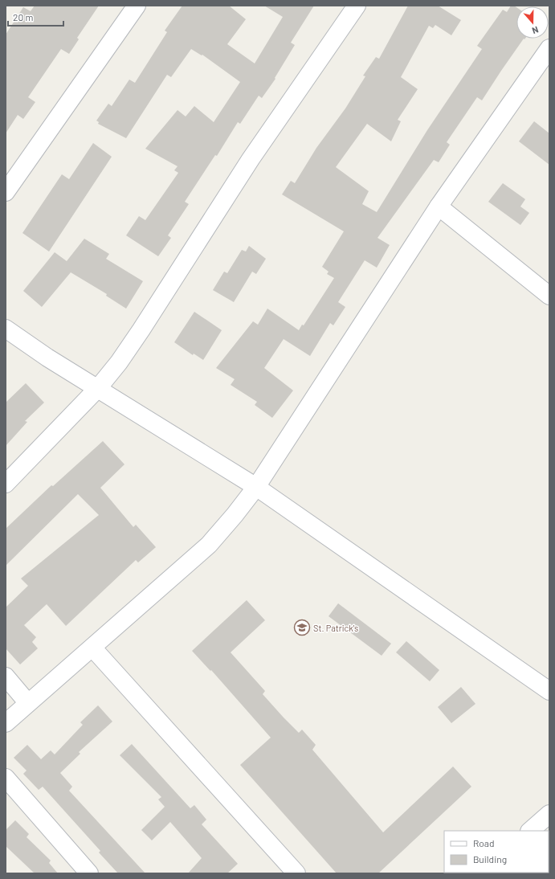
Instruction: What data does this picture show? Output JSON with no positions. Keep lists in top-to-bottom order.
{
  "places": {
    "school or university": ["St. Patrick's"]
  },
  "legend": ["Road", "Building"],
  "scale_bar": "20 m",
  "north": "bottom"
}
